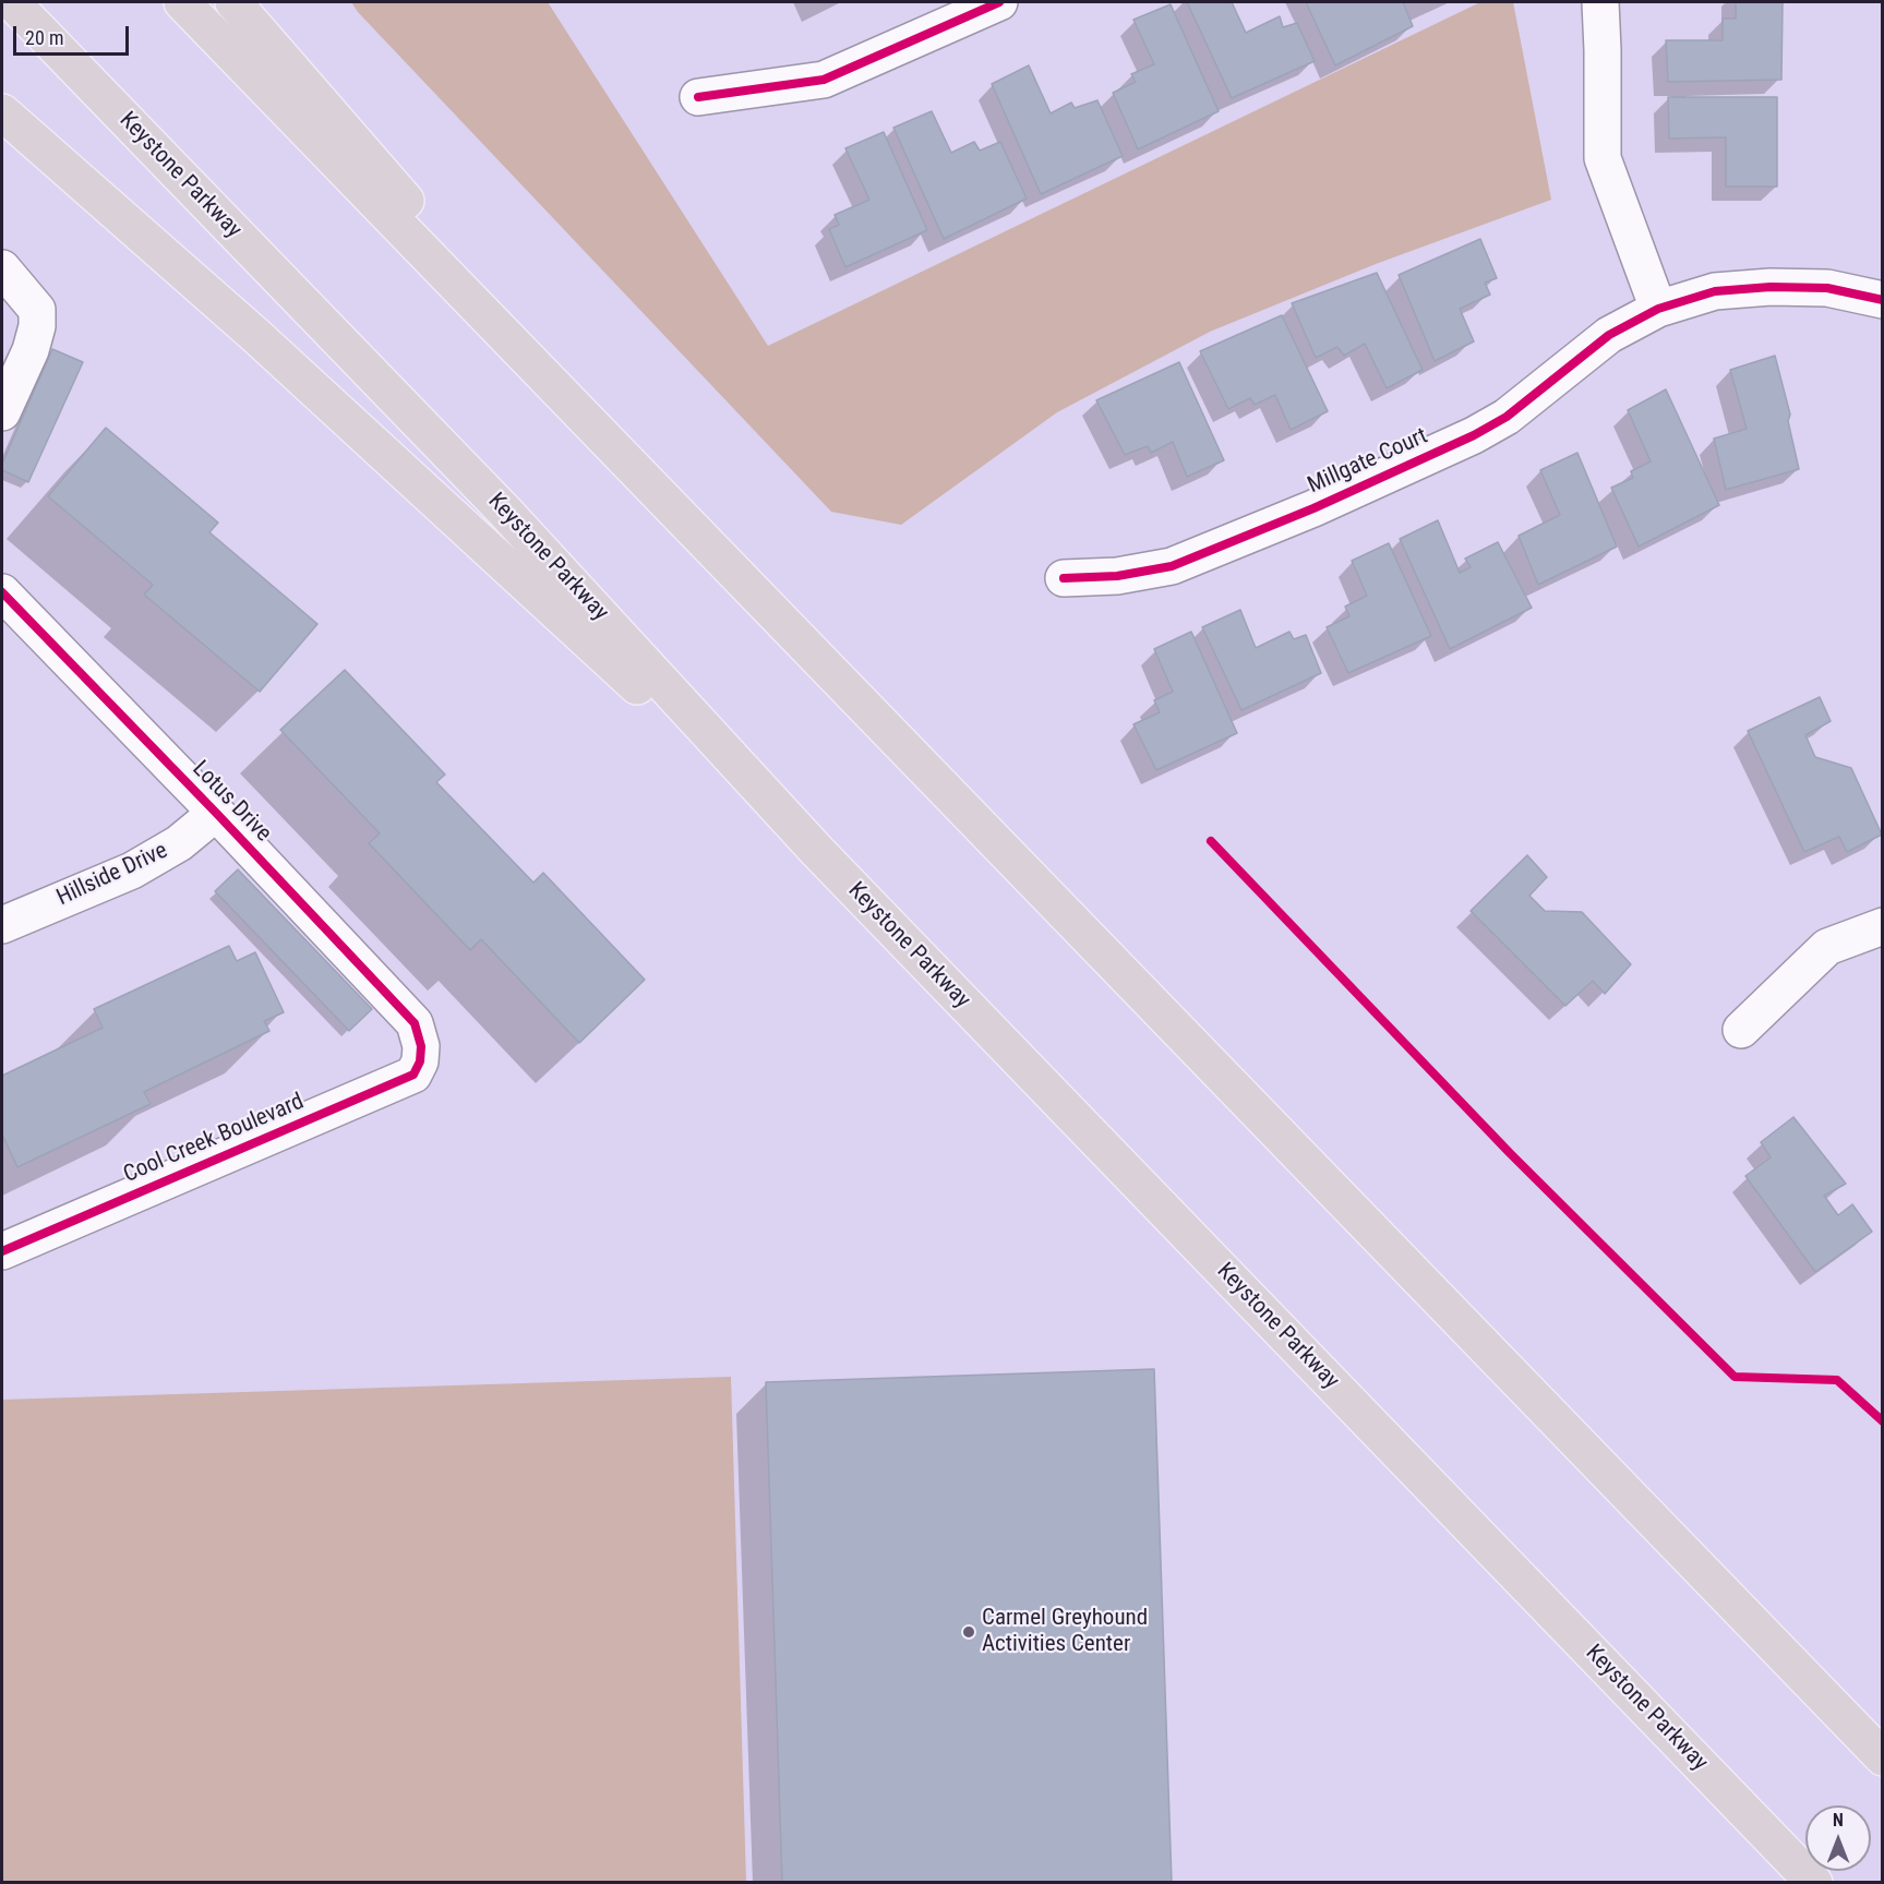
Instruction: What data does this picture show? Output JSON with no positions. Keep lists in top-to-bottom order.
{
  "streets": {
    "highway": ["Keystone Parkway"],
    "street": [
      "Millgate Court",
      "Lotus Drive",
      "Hillside Drive",
      "Cool Creek Boulevard"
    ]
  },
  "crossings": [
    ["Lotus Drive", "Hillside Drive"],
    ["Lotus Drive", "Cool Creek Boulevard"]
  ],
  "places": ["Carmel Greyhound Activities Center"],
  "scale_bar": "20 m",
  "north": "top"
}
